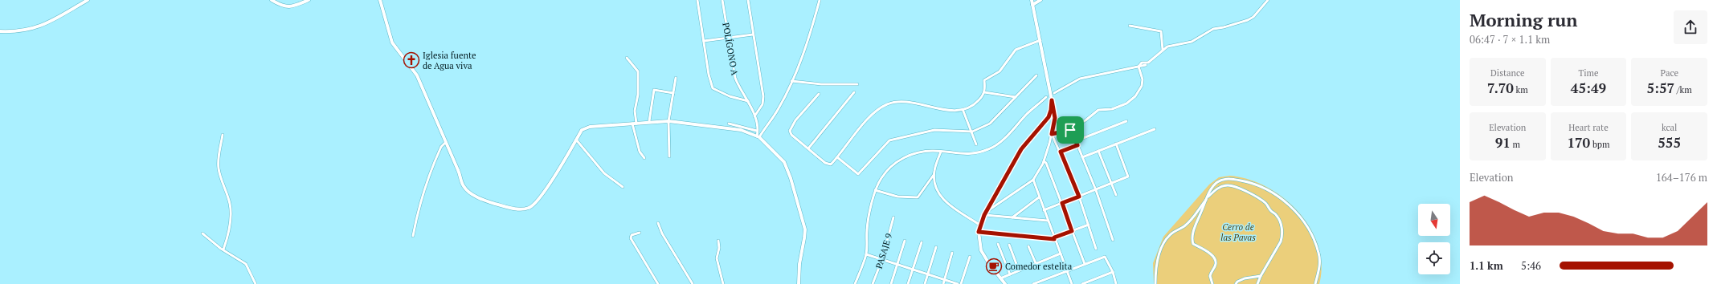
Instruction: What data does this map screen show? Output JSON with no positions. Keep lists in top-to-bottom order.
{
  "streets": {
    "street": ["POLÍGONO A", "PASAJE 9"]
  },
  "parks": ["Cerro de las Pavas"],
  "places": {
    "church": ["Iglesia fuente de Agua viva"],
    "cafe": ["Comedor estelita"]
  },
  "north": "bottom",
  "page": {
    "heading": ["Morning run", "06:47 · 7 × 1.1 km"],
    "stats": [
      ["Distance", "7.70 km"],
      ["Time", "45:49"],
      ["Pace", "5:57 /km"],
      ["Elevation", "91 m"],
      ["Heart rate", "170 bpm"],
      ["kcal", "555"]
    ],
    "chart": ["Elevation", "164–176 m"],
    "list": [
      {
        "name": "1.1 km",
        "note": "5:46"
      }
    ]
  }
}
